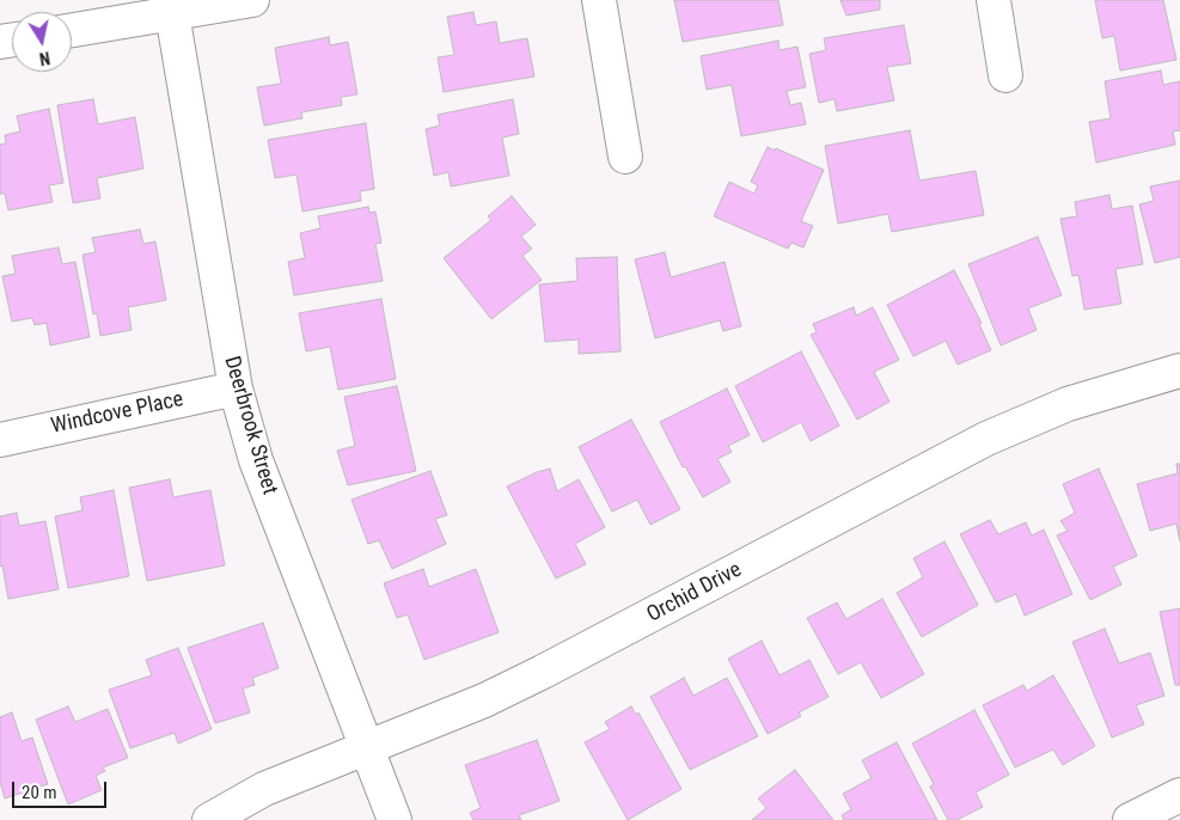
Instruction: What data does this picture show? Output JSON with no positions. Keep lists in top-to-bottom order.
{
  "streets": {
    "street": ["Windcove Place", "Deerbrook Street", "Orchid Drive"]
  },
  "crossings": [
    ["Windcove Place", "Deerbrook Street"],
    ["Deerbrook Street", "Orchid Drive"]
  ],
  "scale_bar": "20 m",
  "north": "bottom"
}
